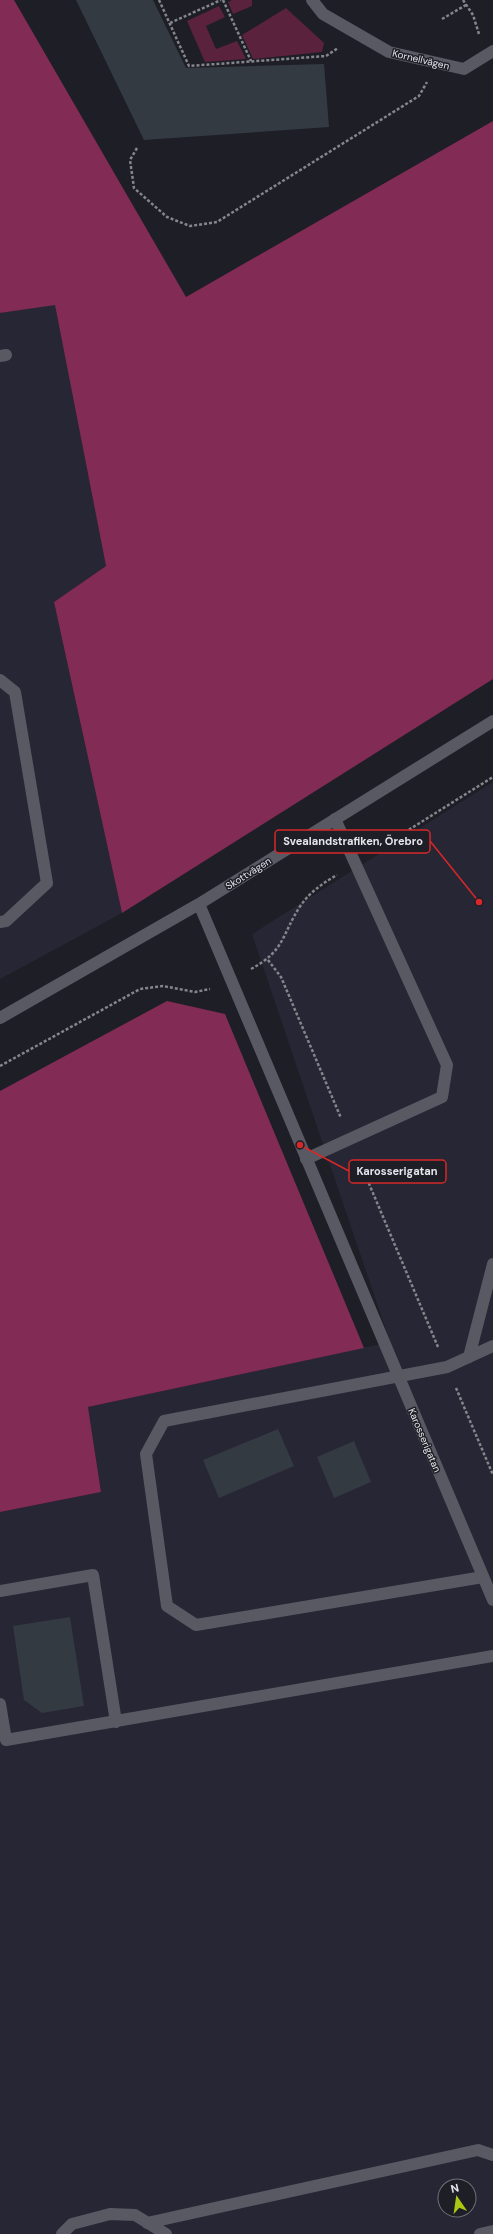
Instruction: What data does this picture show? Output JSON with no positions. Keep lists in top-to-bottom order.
{
  "streets": {
    "street": ["Kornellvägen", "Skottvägen", "Karosserigatan"]
  },
  "crossings": [
    ["Skottvägen", "Karosserigatan"]
  ],
  "places": ["Svealandstrafiken, Örebro", "Karosserigatan"],
  "north": "top"
}
